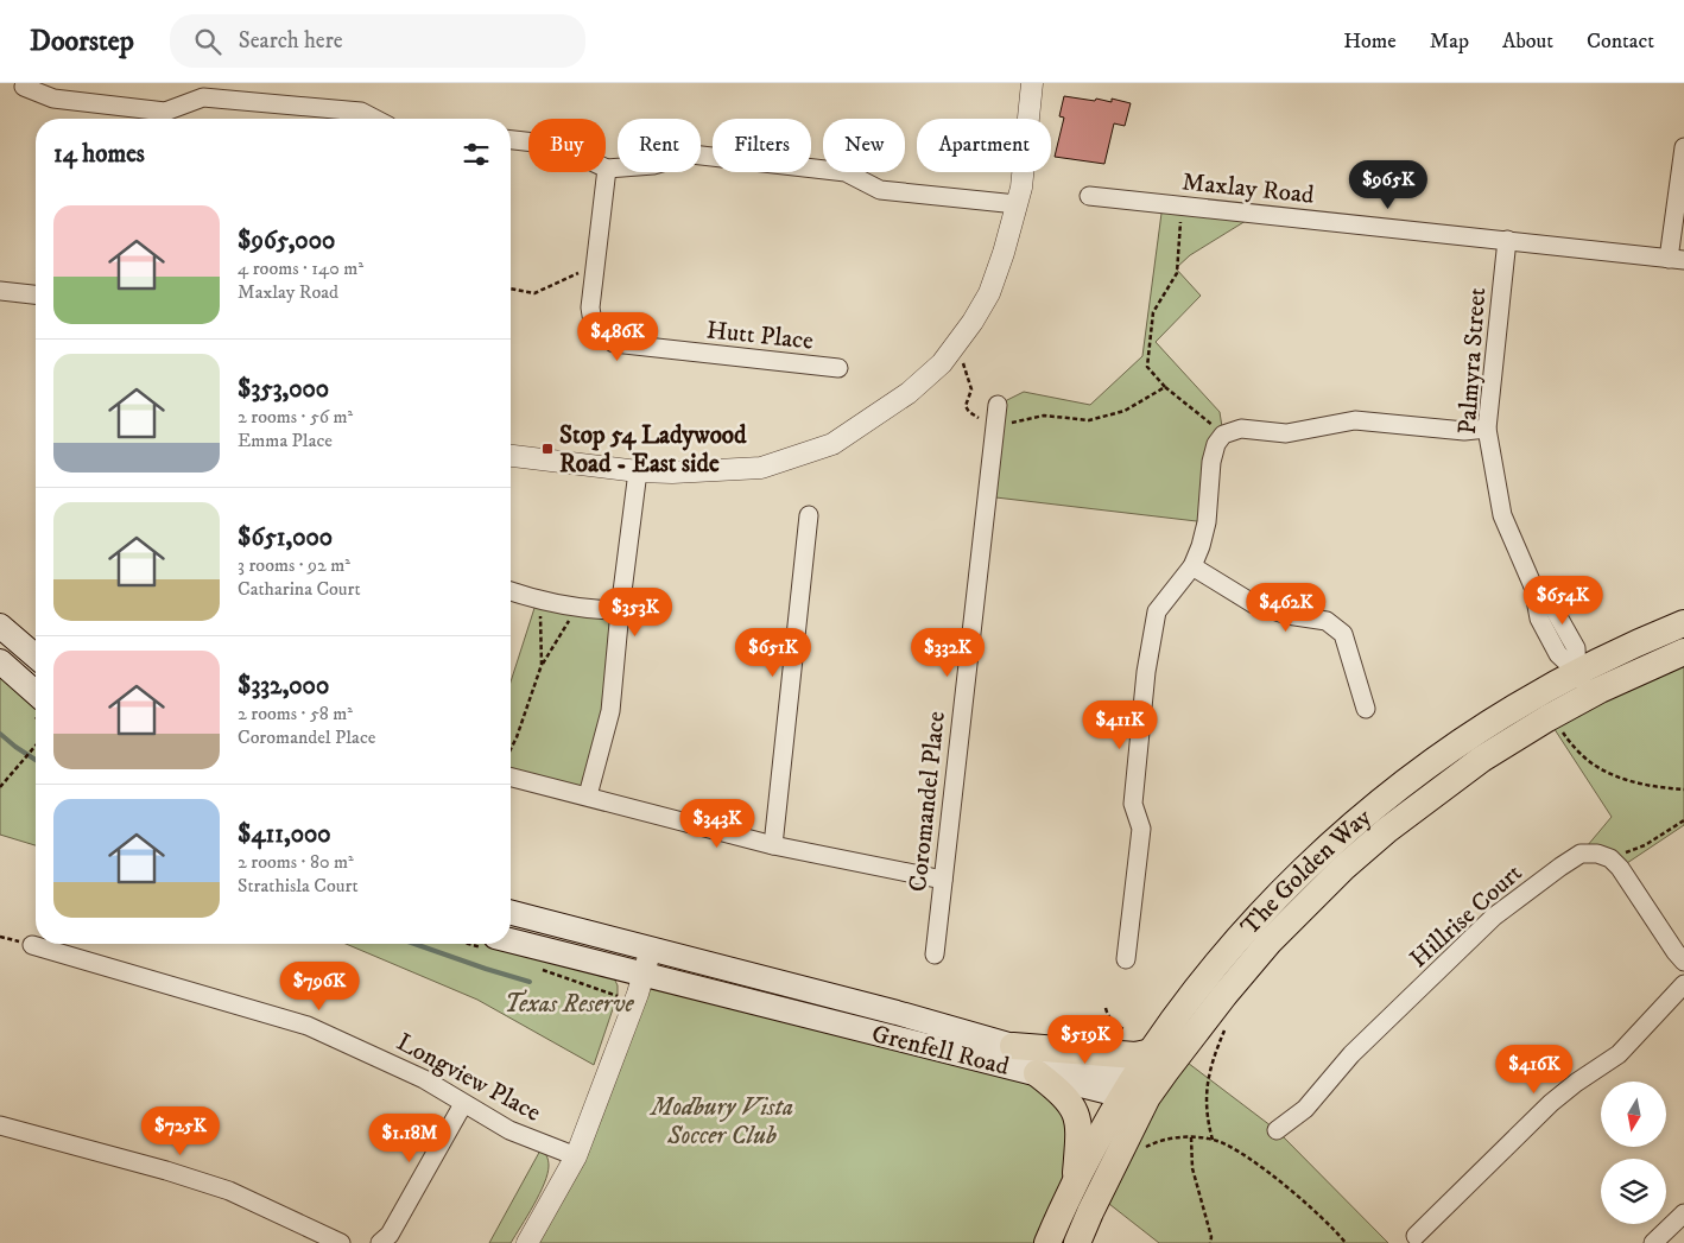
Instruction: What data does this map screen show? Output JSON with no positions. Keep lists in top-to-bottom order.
{
  "streets": {
    "main road": ["The Golden Way", "Grenfell Road"],
    "street": [
      "Maxlay Road",
      "Hutt Place",
      "Palmyra Street",
      "Coromandel Place",
      "Hillrise Court",
      "Longview Place"
    ]
  },
  "crossings": [
    ["Maxlay Road", "Palmyra Street"],
    ["Palmyra Street", "The Golden Way"],
    ["The Golden Way", "Grenfell Road"]
  ],
  "parks": ["Texas Reserve", "Modbury Vista Soccer Club"],
  "places": {
    "transit": ["Stop 54 Ladywood Road - East side"]
  },
  "north": "bottom",
  "page": {
    "header": "Doorstep",
    "search": "Search here",
    "nav": [
      "Home",
      "Map",
      "About",
      "Contact"
    ],
    "chip": [
      "Buy",
      "Rent",
      "Filters",
      "New",
      "Apartment"
    ],
    "heading": "14 homes",
    "price": [
      "$965K",
      "$486K",
      "$654K",
      "$462K",
      "$353K",
      "$651K",
      "$332K",
      "$411K",
      "$343K",
      "$796K",
      "$519K",
      "$416K",
      "$725K",
      "$1.18M"
    ],
    "list": [
      {
        "name": "$965,000",
        "note": "4 rooms · 140 m² · Maxlay Road"
      },
      {
        "name": "$353,000",
        "note": "2 rooms · 56 m² · Emma Place"
      },
      {
        "name": "$651,000",
        "note": "3 rooms · 92 m² · Catharina Court"
      },
      {
        "name": "$332,000",
        "note": "2 rooms · 58 m² · Coromandel Place"
      },
      {
        "name": "$411,000",
        "note": "2 rooms · 80 m² · Strathisla Court"
      }
    ]
  }
}
